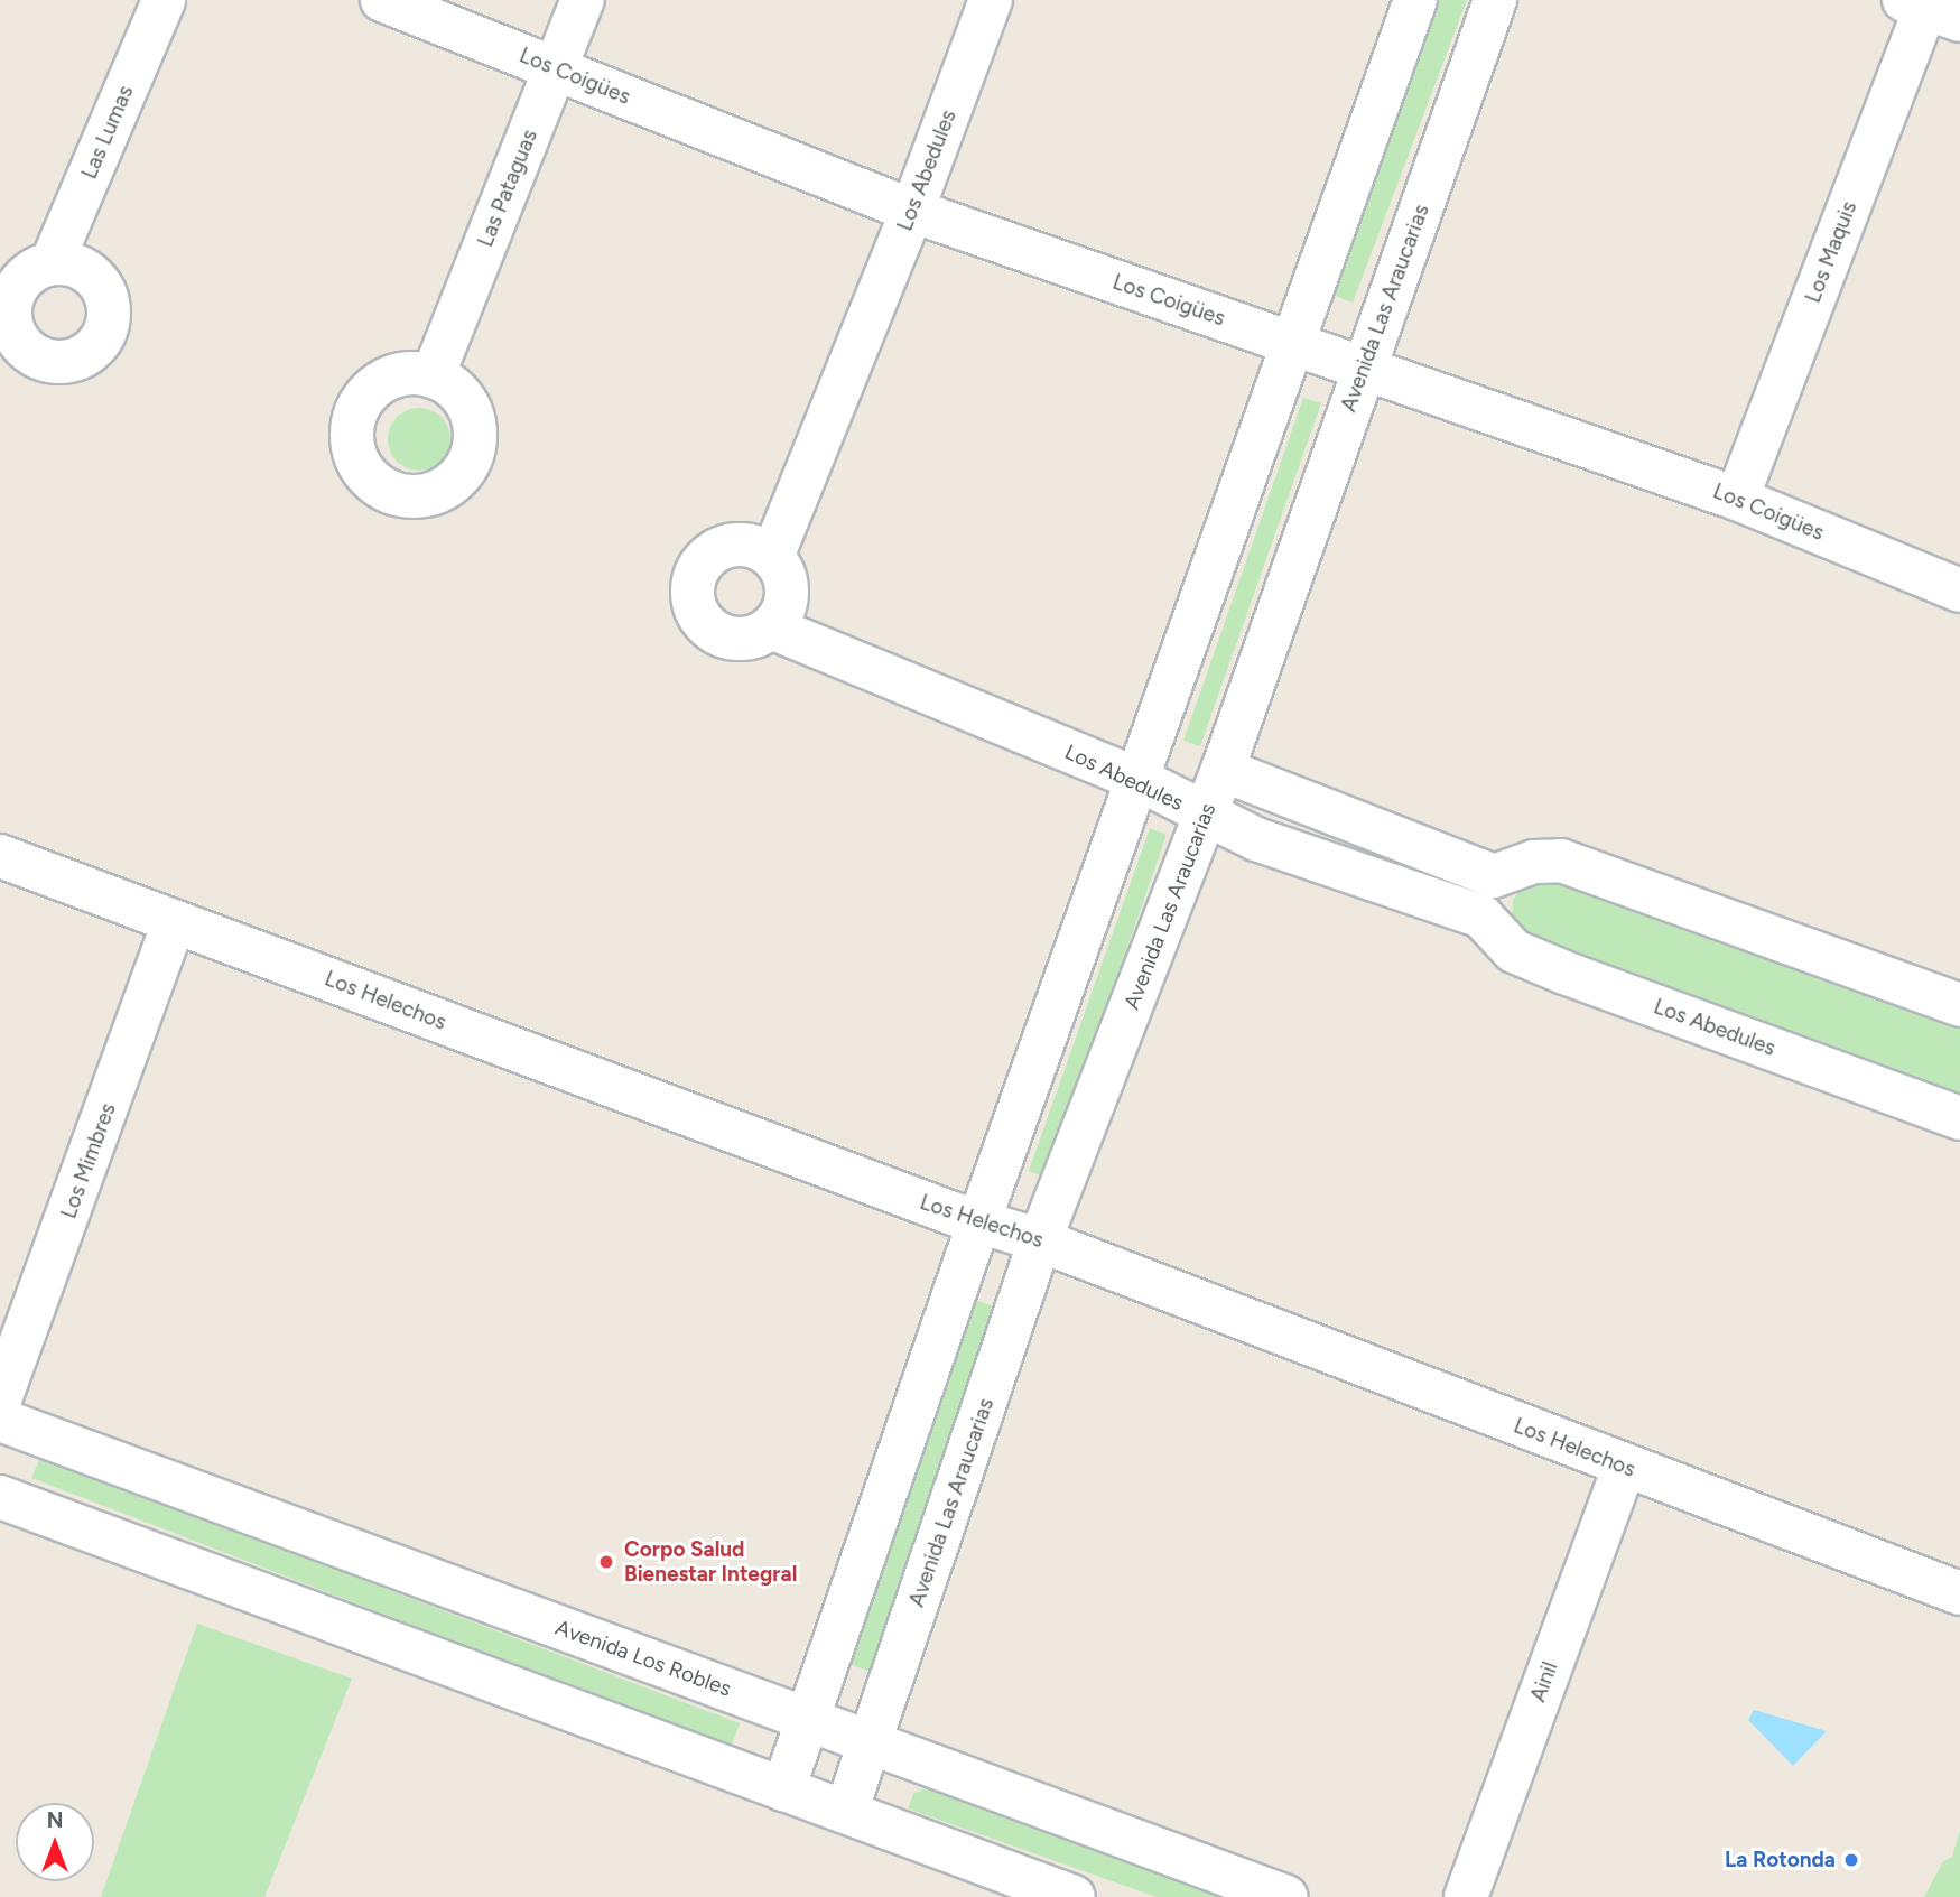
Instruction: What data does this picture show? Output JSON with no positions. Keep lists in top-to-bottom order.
{
  "streets": {
    "street": [
      "Los Coigües",
      "Las Lumas",
      "Los Abedules",
      "Las Pataguas",
      "Los Maquis",
      "Avenida Las Araucarias",
      "Los Helechos",
      "Los Mimbres",
      "Avenida Los Robles",
      "Ainil"
    ]
  },
  "crossings": [
    ["Los Coigües", "Los Abedules"],
    ["Los Coigües", "Las Pataguas"],
    ["Los Coigües", "Los Maquis"],
    ["Los Coigües", "Avenida Las Araucarias"],
    ["Los Abedules", "Avenida Las Araucarias"],
    ["Avenida Las Araucarias", "Los Helechos"],
    ["Avenida Las Araucarias", "Avenida Los Robles"],
    ["Los Helechos", "Los Mimbres"],
    ["Los Helechos", "Ainil"]
  ],
  "places": ["Corpo Salud Bienestar Integral", "La Rotonda"],
  "north": "top"
}
